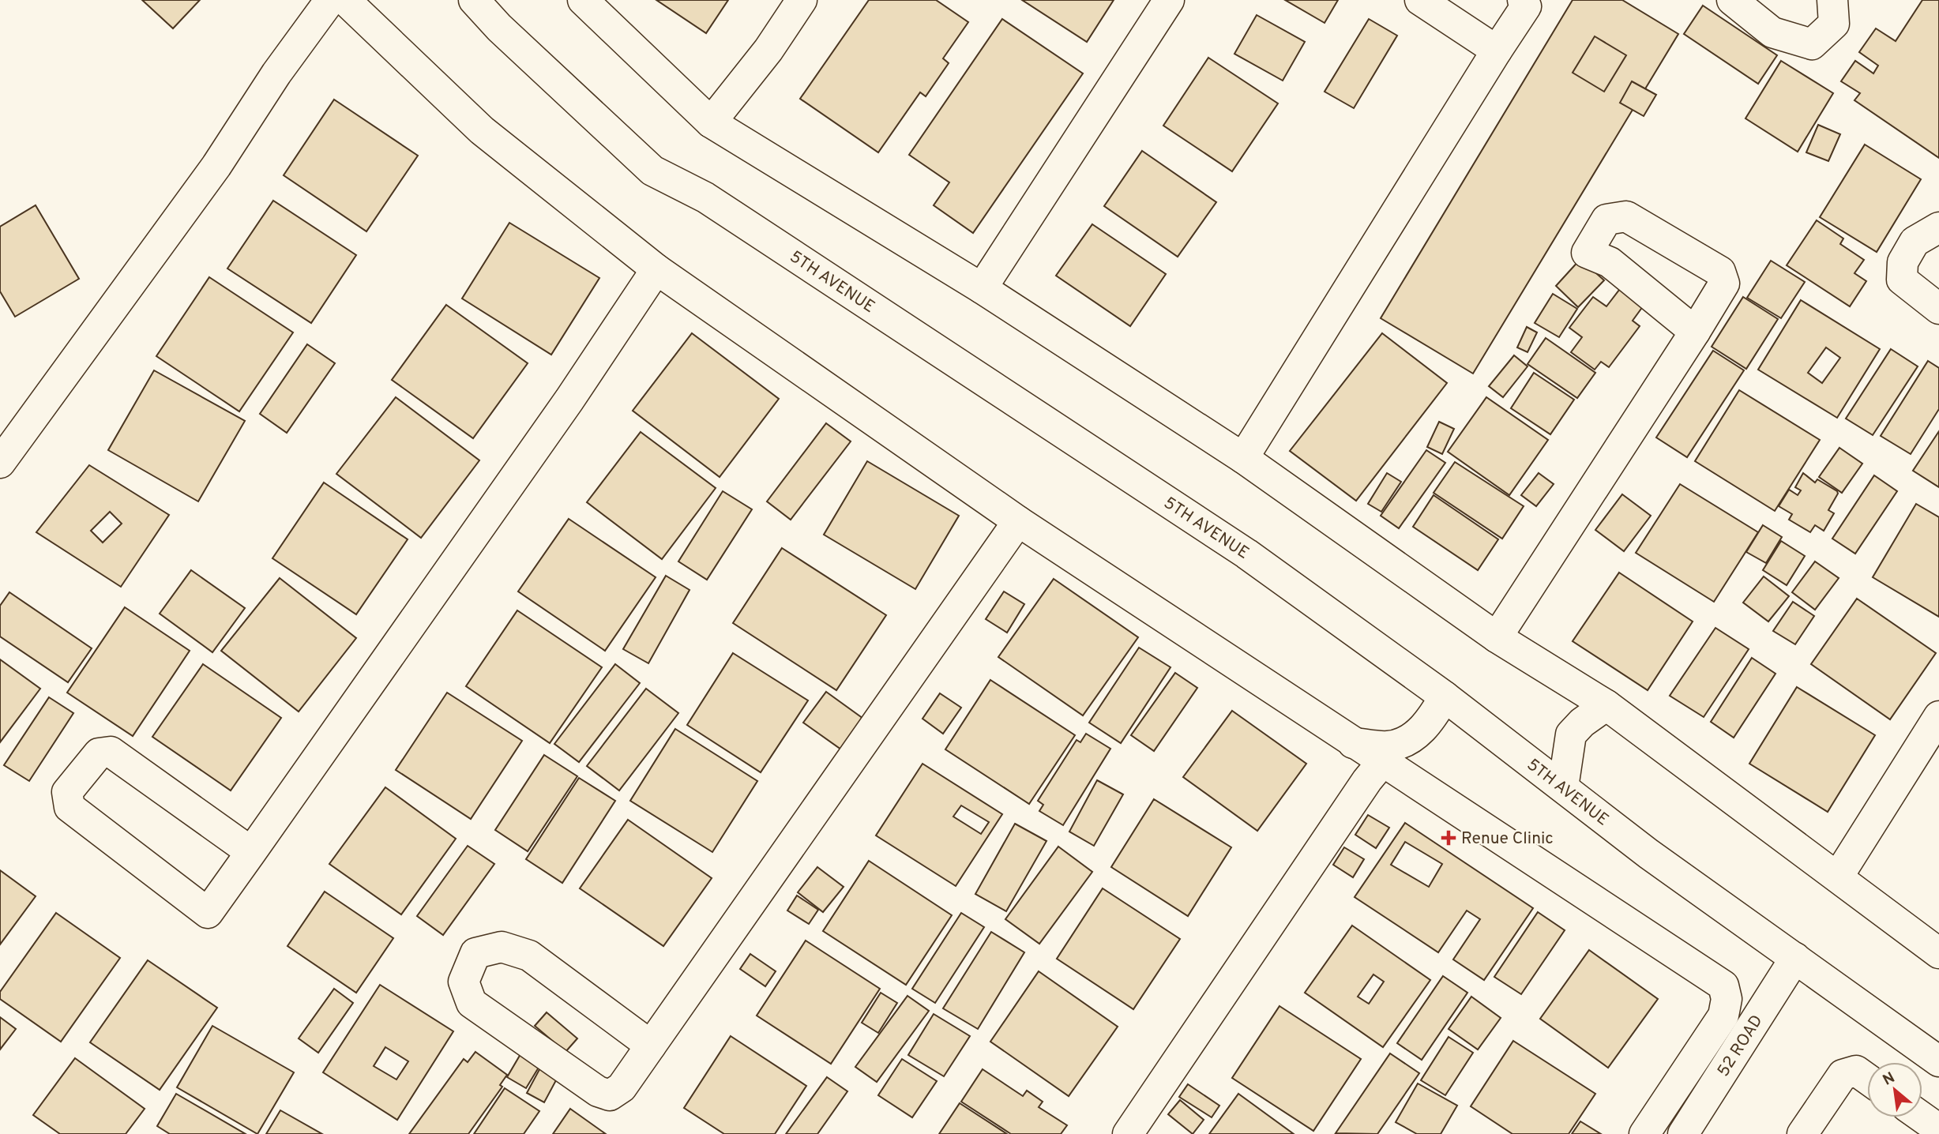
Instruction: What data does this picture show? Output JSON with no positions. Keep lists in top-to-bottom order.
{
  "streets": {
    "street": ["5TH AVENUE", "52 ROAD"]
  },
  "crossings": [
    ["5TH AVENUE", "52 ROAD"]
  ],
  "places": {
    "health": ["Renue Clinic"]
  },
  "north": "top left"
}
